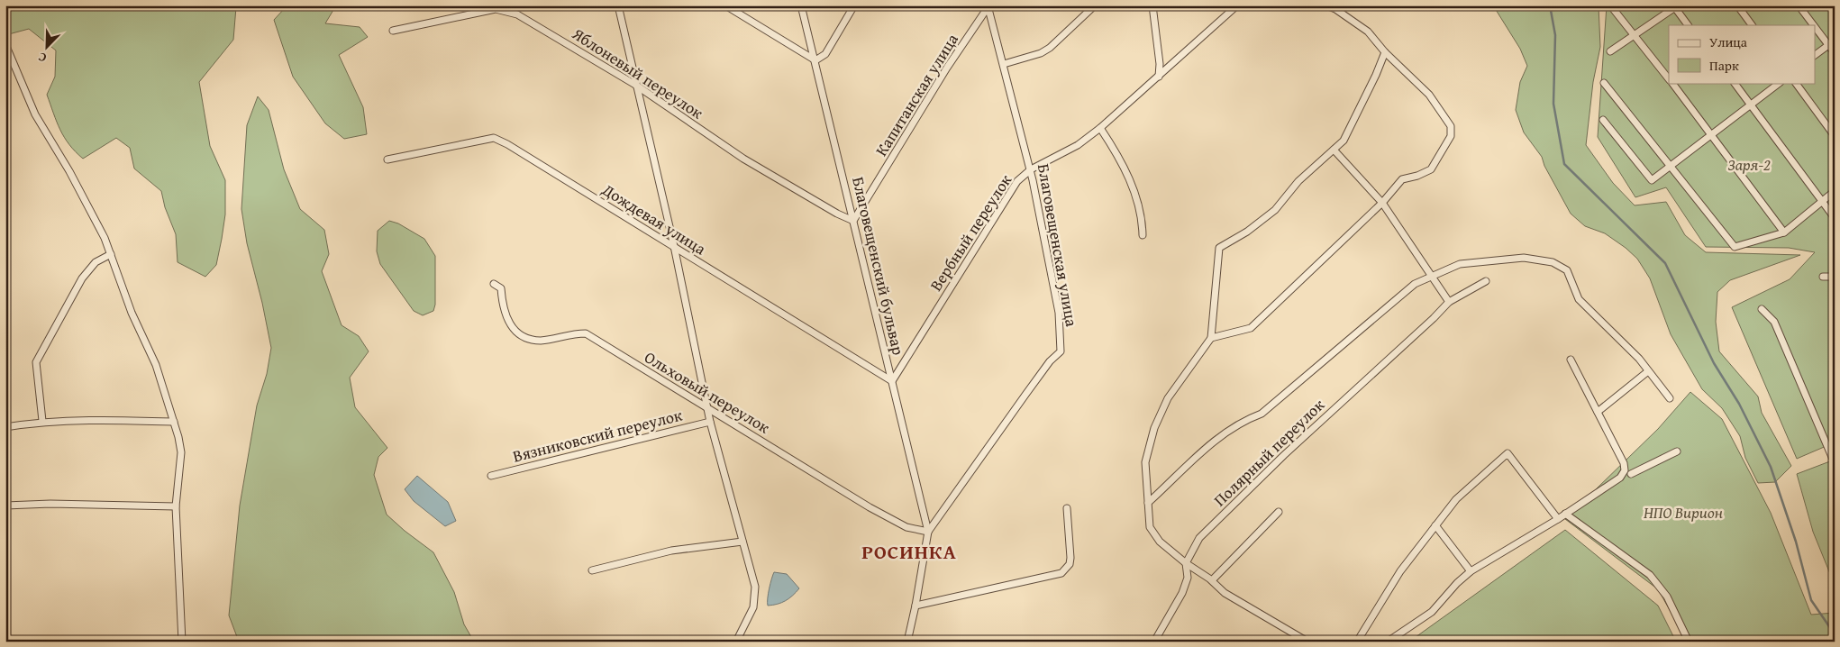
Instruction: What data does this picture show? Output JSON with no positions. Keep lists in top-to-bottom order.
{
  "streets": {
    "street": [
      "Яблоневый переулок",
      "Капитанская улица",
      "Дождевая улица",
      "Вербный переулок",
      "Благовещенская улица",
      "Благовещенский бульвар",
      "Ольховый переулок",
      "Вязниковский переулок",
      "Полярный переулок"
    ]
  },
  "crossings": [
    ["Яблоневый переулок", "Капитанская улица"],
    ["Яблоневый переулок", "Благовещенский бульвар"],
    ["Капитанская улица", "Благовещенская улица"],
    ["Капитанская улица", "Благовещенский бульвар"],
    ["Дождевая улица", "Вербный переулок"],
    ["Дождевая улица", "Благовещенский бульвар"],
    ["Вербный переулок", "Благовещенская улица"],
    ["Вербный переулок", "Благовещенский бульвар"],
    ["Благовещенская улица", "Благовещенский бульвар"],
    ["Благовещенская улица", "Ольховый переулок"],
    ["Благовещенский бульвар", "Ольховый переулок"]
  ],
  "districts": ["РОСИНКА"],
  "parks": ["Заря-2", "НПО Вирион"],
  "legend": ["Улица", "Парк"],
  "north": "bottom left"
}
